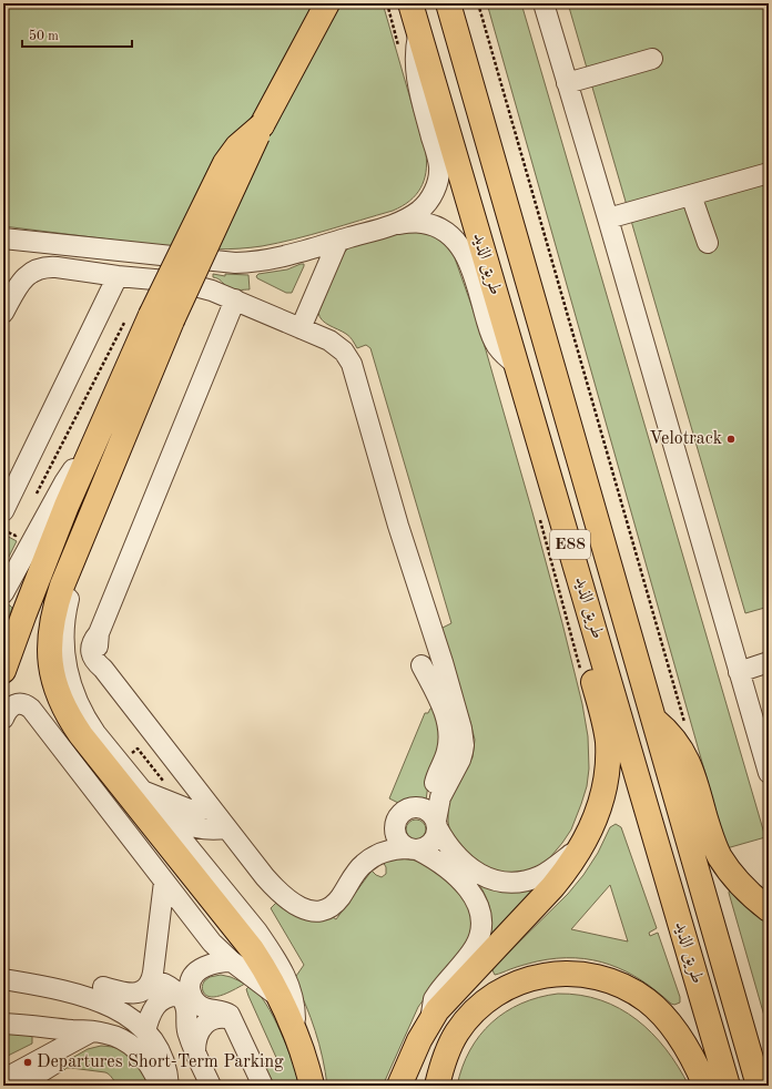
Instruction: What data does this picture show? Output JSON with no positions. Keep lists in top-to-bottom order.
{
  "streets": {
    "highway": ["طريق الذيد", "E88"]
  },
  "places": ["Velotrack", "Departures Short-Term Parking"],
  "scale_bar": "50 m"
}
